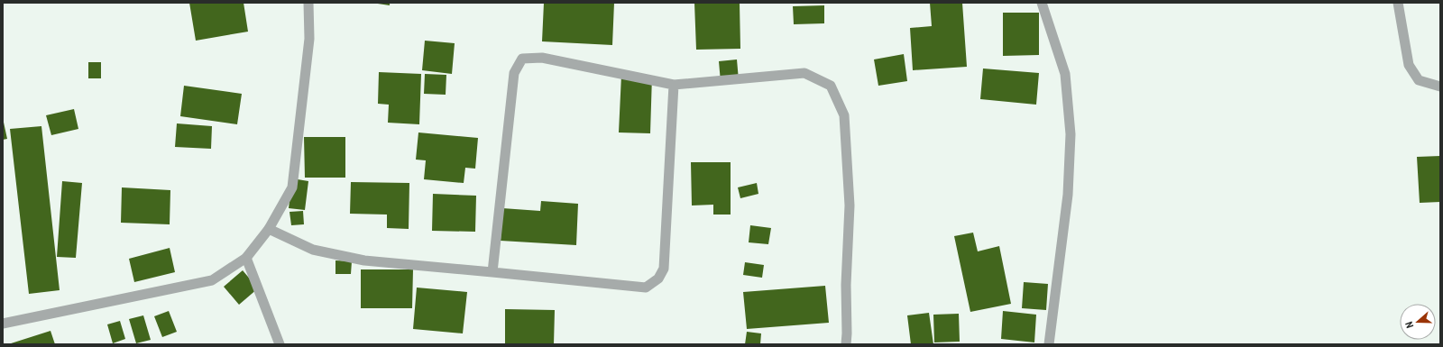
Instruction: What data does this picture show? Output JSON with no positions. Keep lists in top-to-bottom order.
{
  "north": "left"
}
